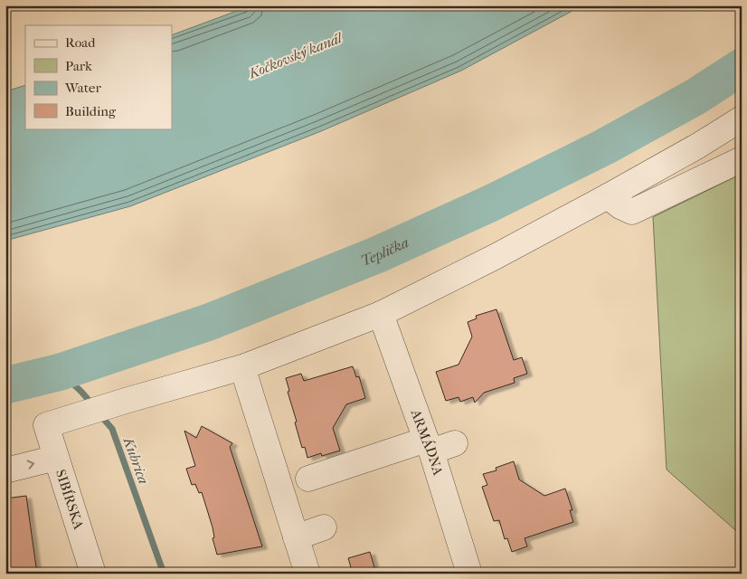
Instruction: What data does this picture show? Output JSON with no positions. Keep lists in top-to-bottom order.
{
  "streets": {
    "street": ["ARMÁDNA", "SIBÍRSKA"]
  },
  "water": ["Kočkovský kanál", "Teplička", "Kubrica"],
  "legend": [
    "Road",
    "Park",
    "Water",
    "Building"
  ]
}
